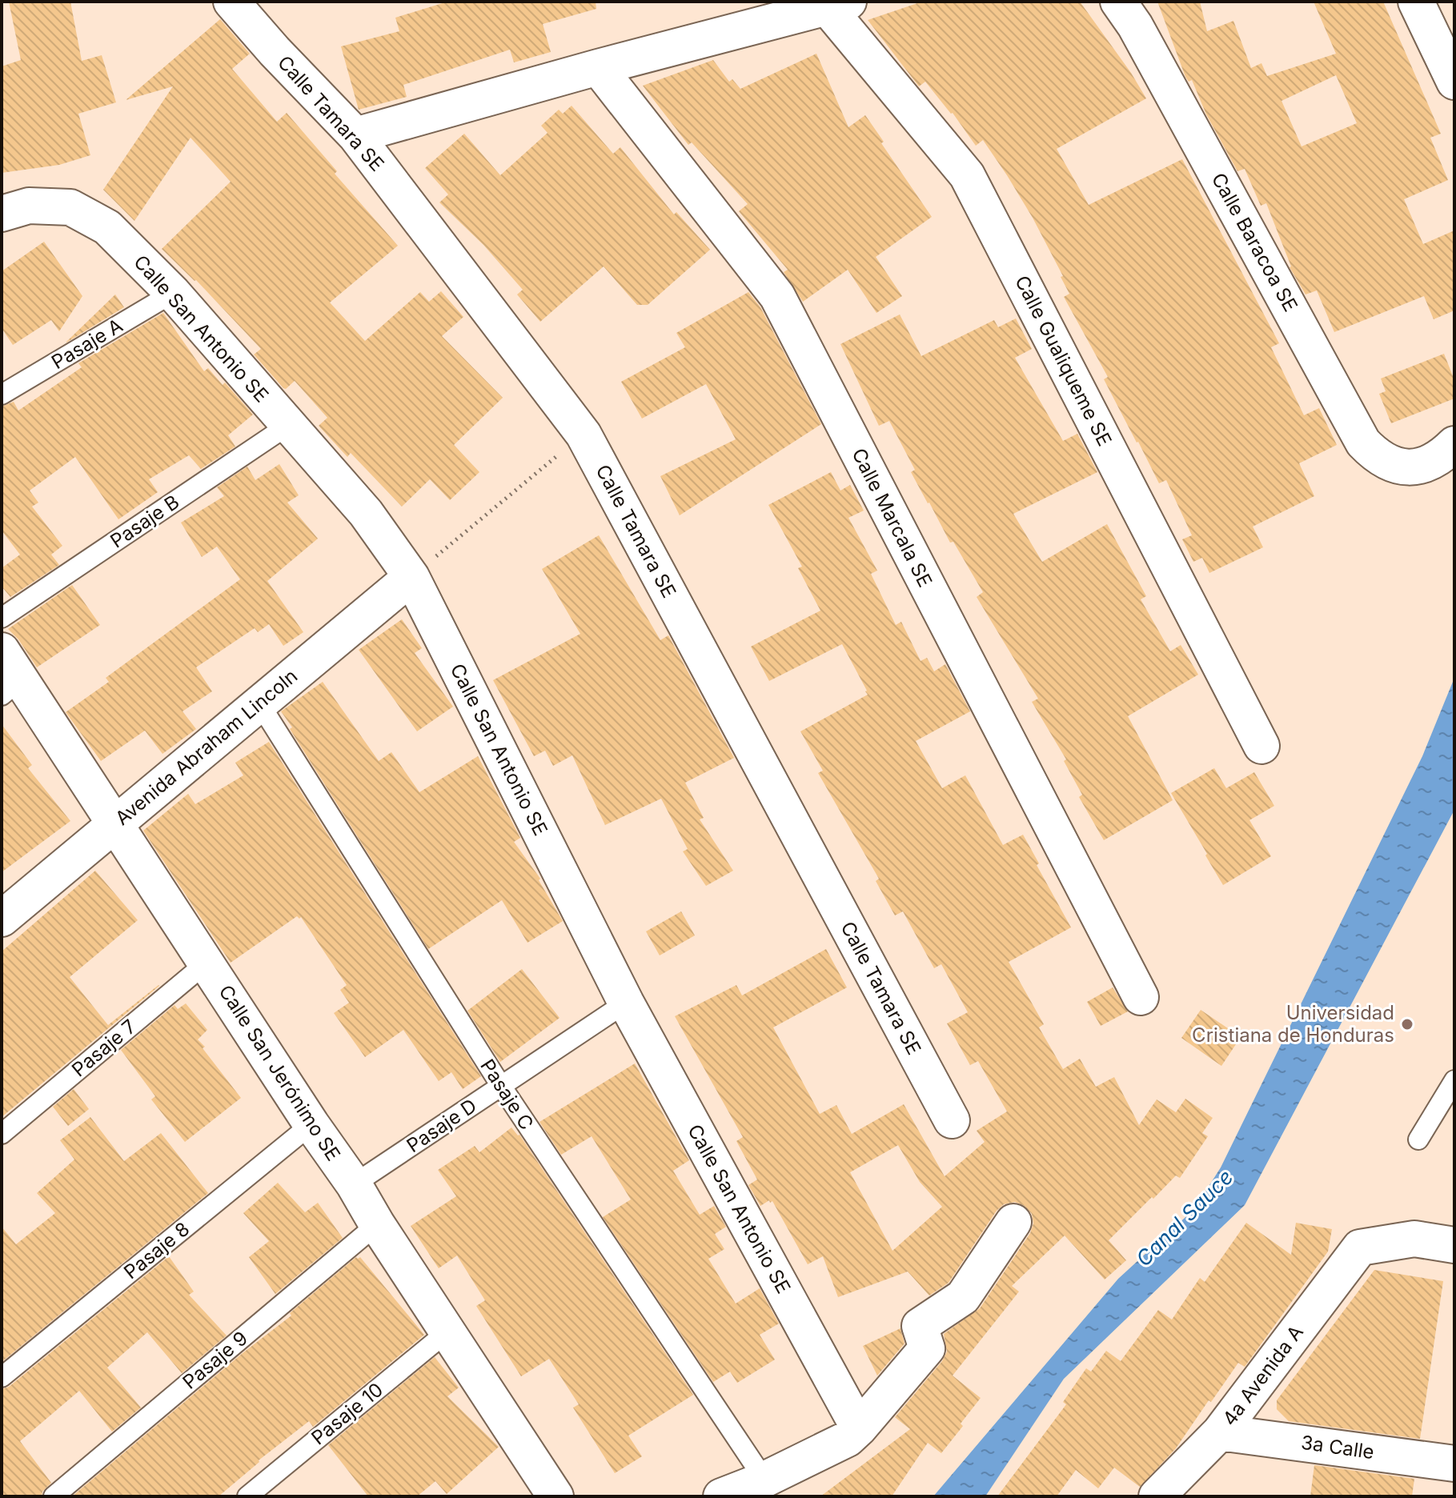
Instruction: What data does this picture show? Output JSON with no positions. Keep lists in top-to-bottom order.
{
  "streets": {
    "street": [
      "Calle Tamara SE",
      "Calle Baracoa SE",
      "Calle San Antonio SE",
      "Calle Gualiqueme SE",
      "Calle Marcala SE",
      "Avenida Abraham Lincoln",
      "Calle San Jerónimo SE",
      "4a Avenida A",
      "3a Calle"
    ],
    "lane": [
      "Pasaje A",
      "Pasaje B",
      "Pasaje 7",
      "Pasaje C",
      "Pasaje D",
      "Pasaje 8",
      "Pasaje 9",
      "Pasaje 10"
    ]
  },
  "crossings": [
    ["Calle San Antonio SE", "Pasaje A"],
    ["Calle San Antonio SE", "Pasaje B"],
    ["Calle San Antonio SE", "Avenida Abraham Lincoln"],
    ["Calle San Antonio SE", "Pasaje D"],
    ["Avenida Abraham Lincoln", "Calle San Jerónimo SE"],
    ["Avenida Abraham Lincoln", "Pasaje C"],
    ["Pasaje 7", "Calle San Jerónimo SE"],
    ["Calle San Jerónimo SE", "Pasaje D"],
    ["Calle San Jerónimo SE", "Pasaje 8"],
    ["Calle San Jerónimo SE", "Pasaje 9"],
    ["Calle San Jerónimo SE", "Pasaje 10"],
    ["Pasaje C", "Pasaje D"],
    ["4a Avenida A", "3a Calle"]
  ],
  "water": ["Canal Sauce"],
  "places": ["Universidad Cristiana de Honduras"]
}
